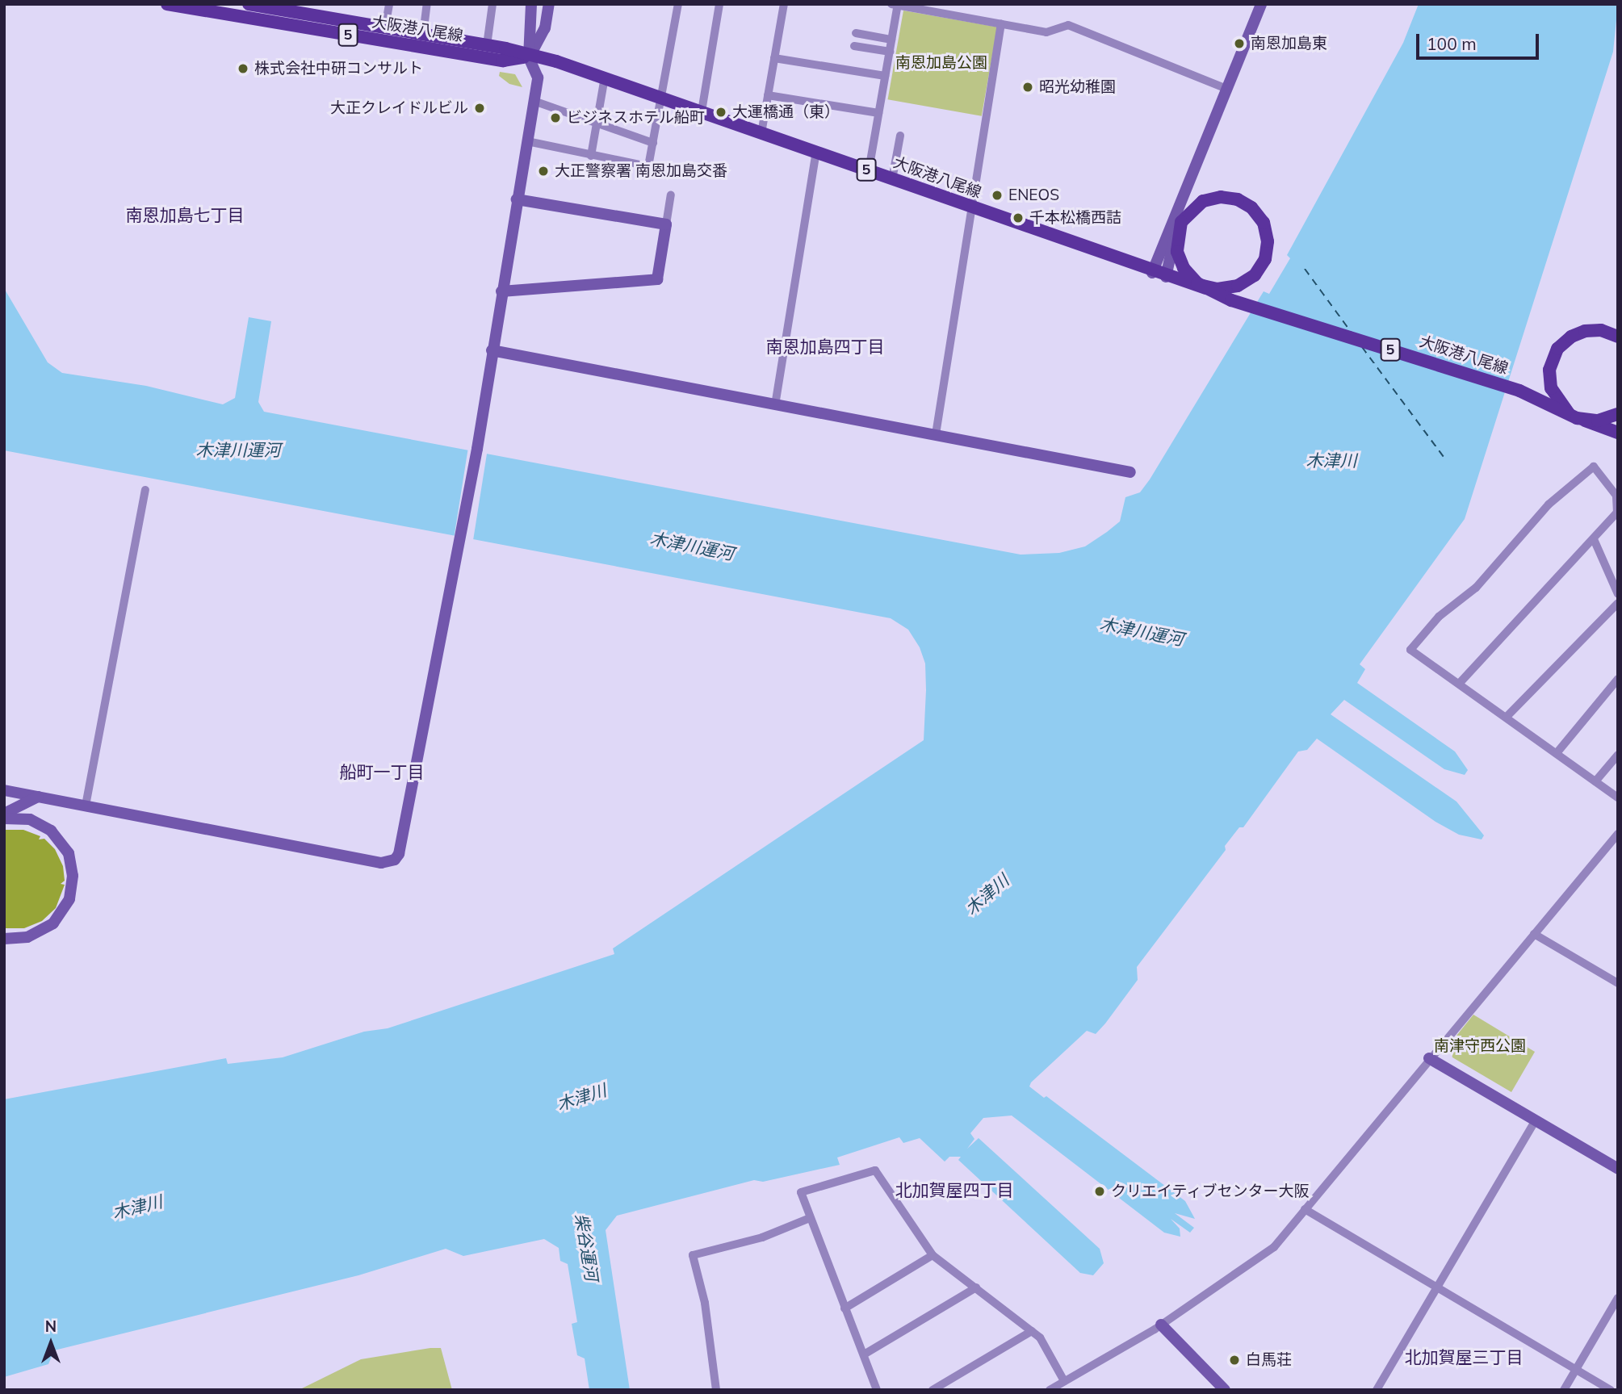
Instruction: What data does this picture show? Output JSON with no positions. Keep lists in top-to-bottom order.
{
  "streets": {
    "main road": ["大阪港八尾線", "5"]
  },
  "districts": [
    "南恩加島七丁目",
    "南恩加島四丁目",
    "船町一丁目",
    "北加賀屋四丁目",
    "北加賀屋三丁目"
  ],
  "water": ["木津川運河", "木津川", "柴谷運河"],
  "parks": ["南恩加島公園", "南津守西公園"],
  "places": [
    "南恩加島東",
    "株式会社中研コンサルト",
    "昭光幼稚園",
    "大正クレイドルビル",
    "大運橋通（東）",
    "ビジネスホテル船町",
    "大正警察署 南恩加島交番",
    "ENEOS",
    "千本松橋西詰",
    "クリエイティブセンター大阪",
    "白馬荘"
  ],
  "scale_bar": "100 m",
  "north": "top"
}
